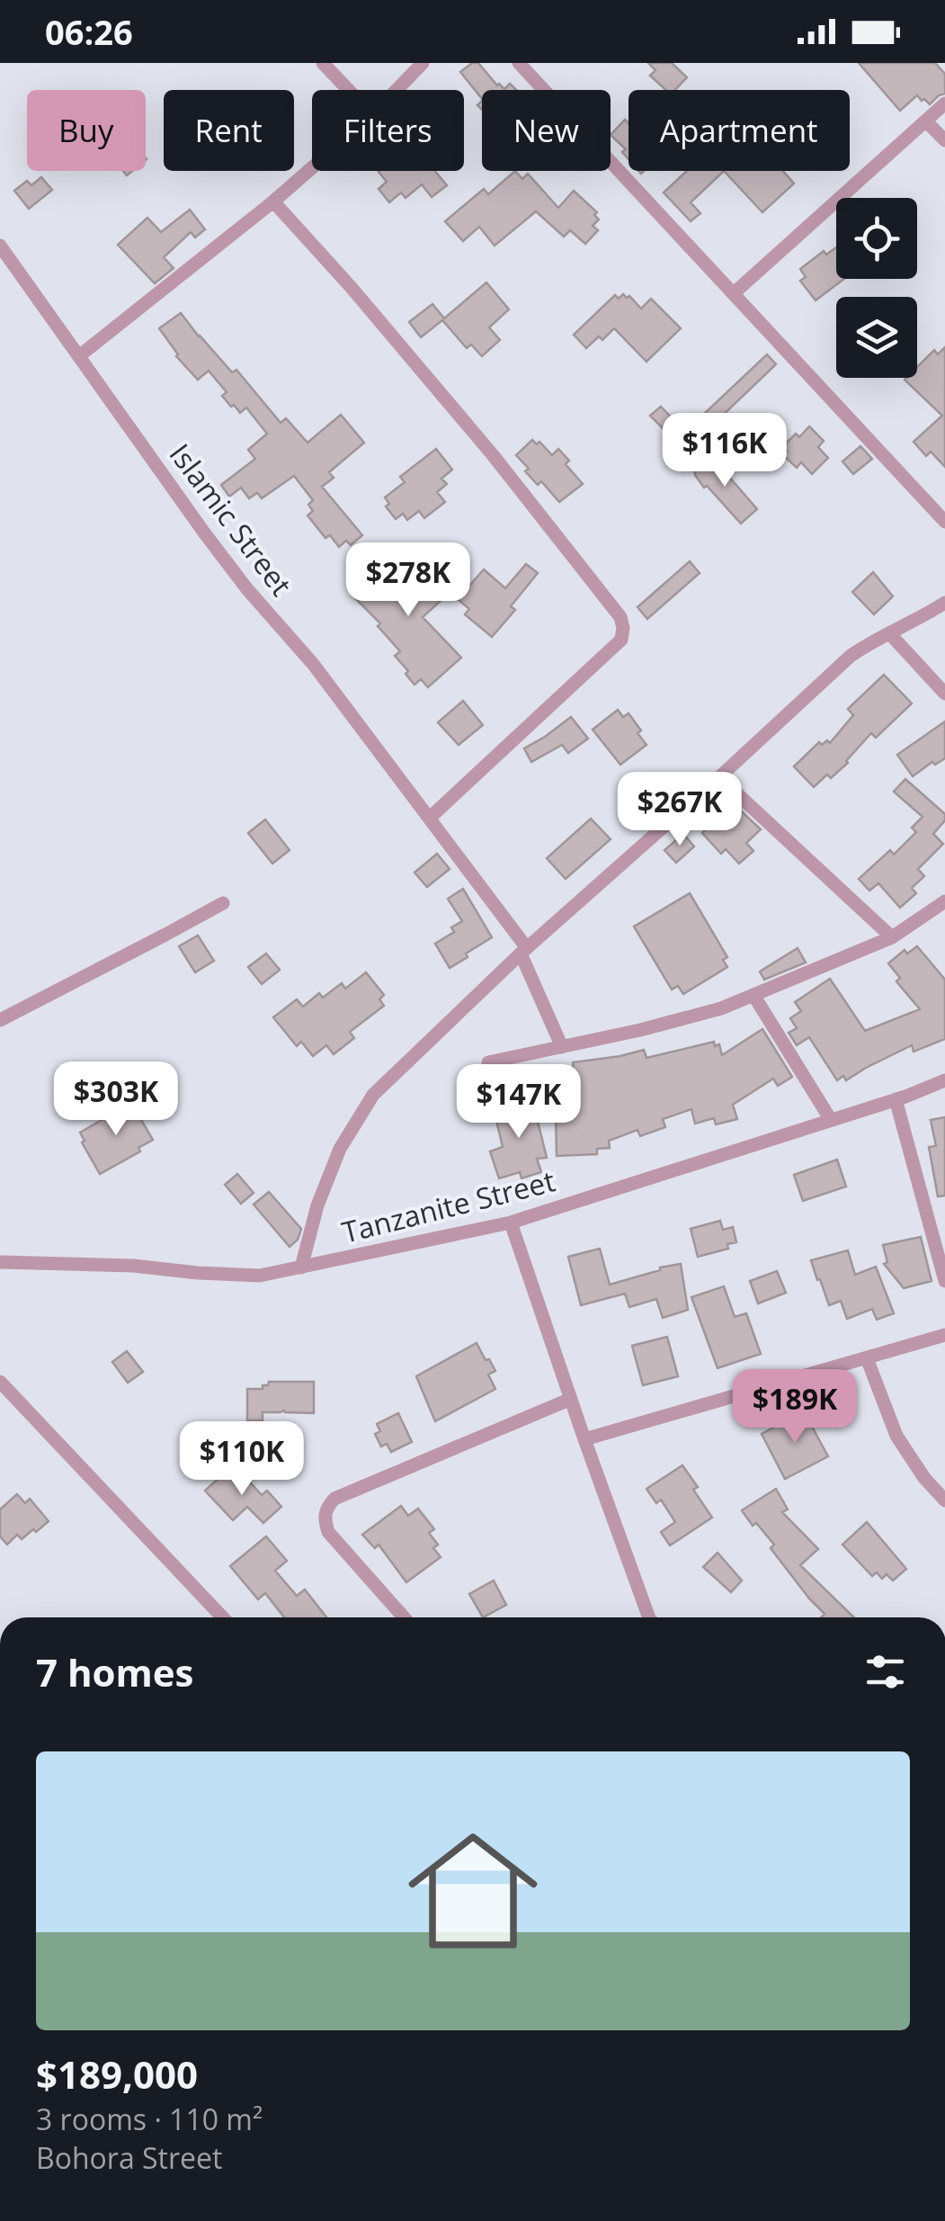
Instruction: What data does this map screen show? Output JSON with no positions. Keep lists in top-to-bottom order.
{
  "streets": {
    "street": ["Islamic Street", "Tanzanite Street"]
  },
  "page": {
    "status": "06:26",
    "chip": [
      "Buy",
      "Rent",
      "Filters",
      "New",
      "Apartment"
    ],
    "price": [
      "$116K",
      "$278K",
      "$267K",
      "$303K",
      "$147K",
      "$189K",
      "$110K"
    ],
    "heading": "7 homes",
    "list": [
      {
        "name": "$189,000",
        "note": "3 rooms · 110 m² · Bohora Street"
      }
    ]
  }
}
